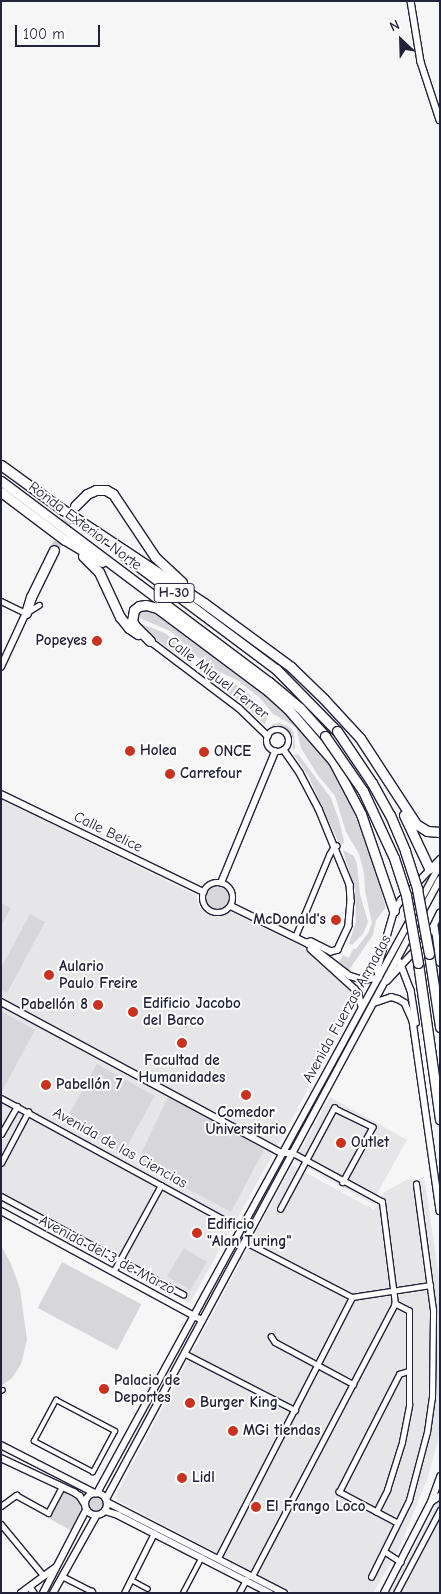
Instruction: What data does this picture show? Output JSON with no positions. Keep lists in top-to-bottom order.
{
  "streets": {
    "highway": ["Ronda Exterior Norte", "H-30"],
    "main road": ["Avenida Fuerzas Armadas"],
    "street": [
      "Calle Miguel Ferrer",
      "Calle Belice",
      "Avenida de las Ciencias",
      "Avenida del 3 de Marzo"
    ]
  },
  "crossings": [
    ["Avenida Fuerzas Armadas", "Avenida del 3 de Marzo"]
  ],
  "places": [
    "Popeyes",
    "Holea",
    "ONCE",
    "Carrefour",
    "McDonald's",
    "Aulario Paulo Freire",
    "Pabellón 8",
    "Edificio Jacobo del Barco",
    "Facultad de Humanidades",
    "Pabellón 7",
    "Comedor Universitario",
    "Outlet",
    "Edificio \"Alan Turing\"",
    "Palacio de Deportes",
    "Burger King",
    "MGi tiendas",
    "Lidl",
    "El Frango Loco"
  ],
  "scale_bar": "100 m",
  "north": "top left"
}
